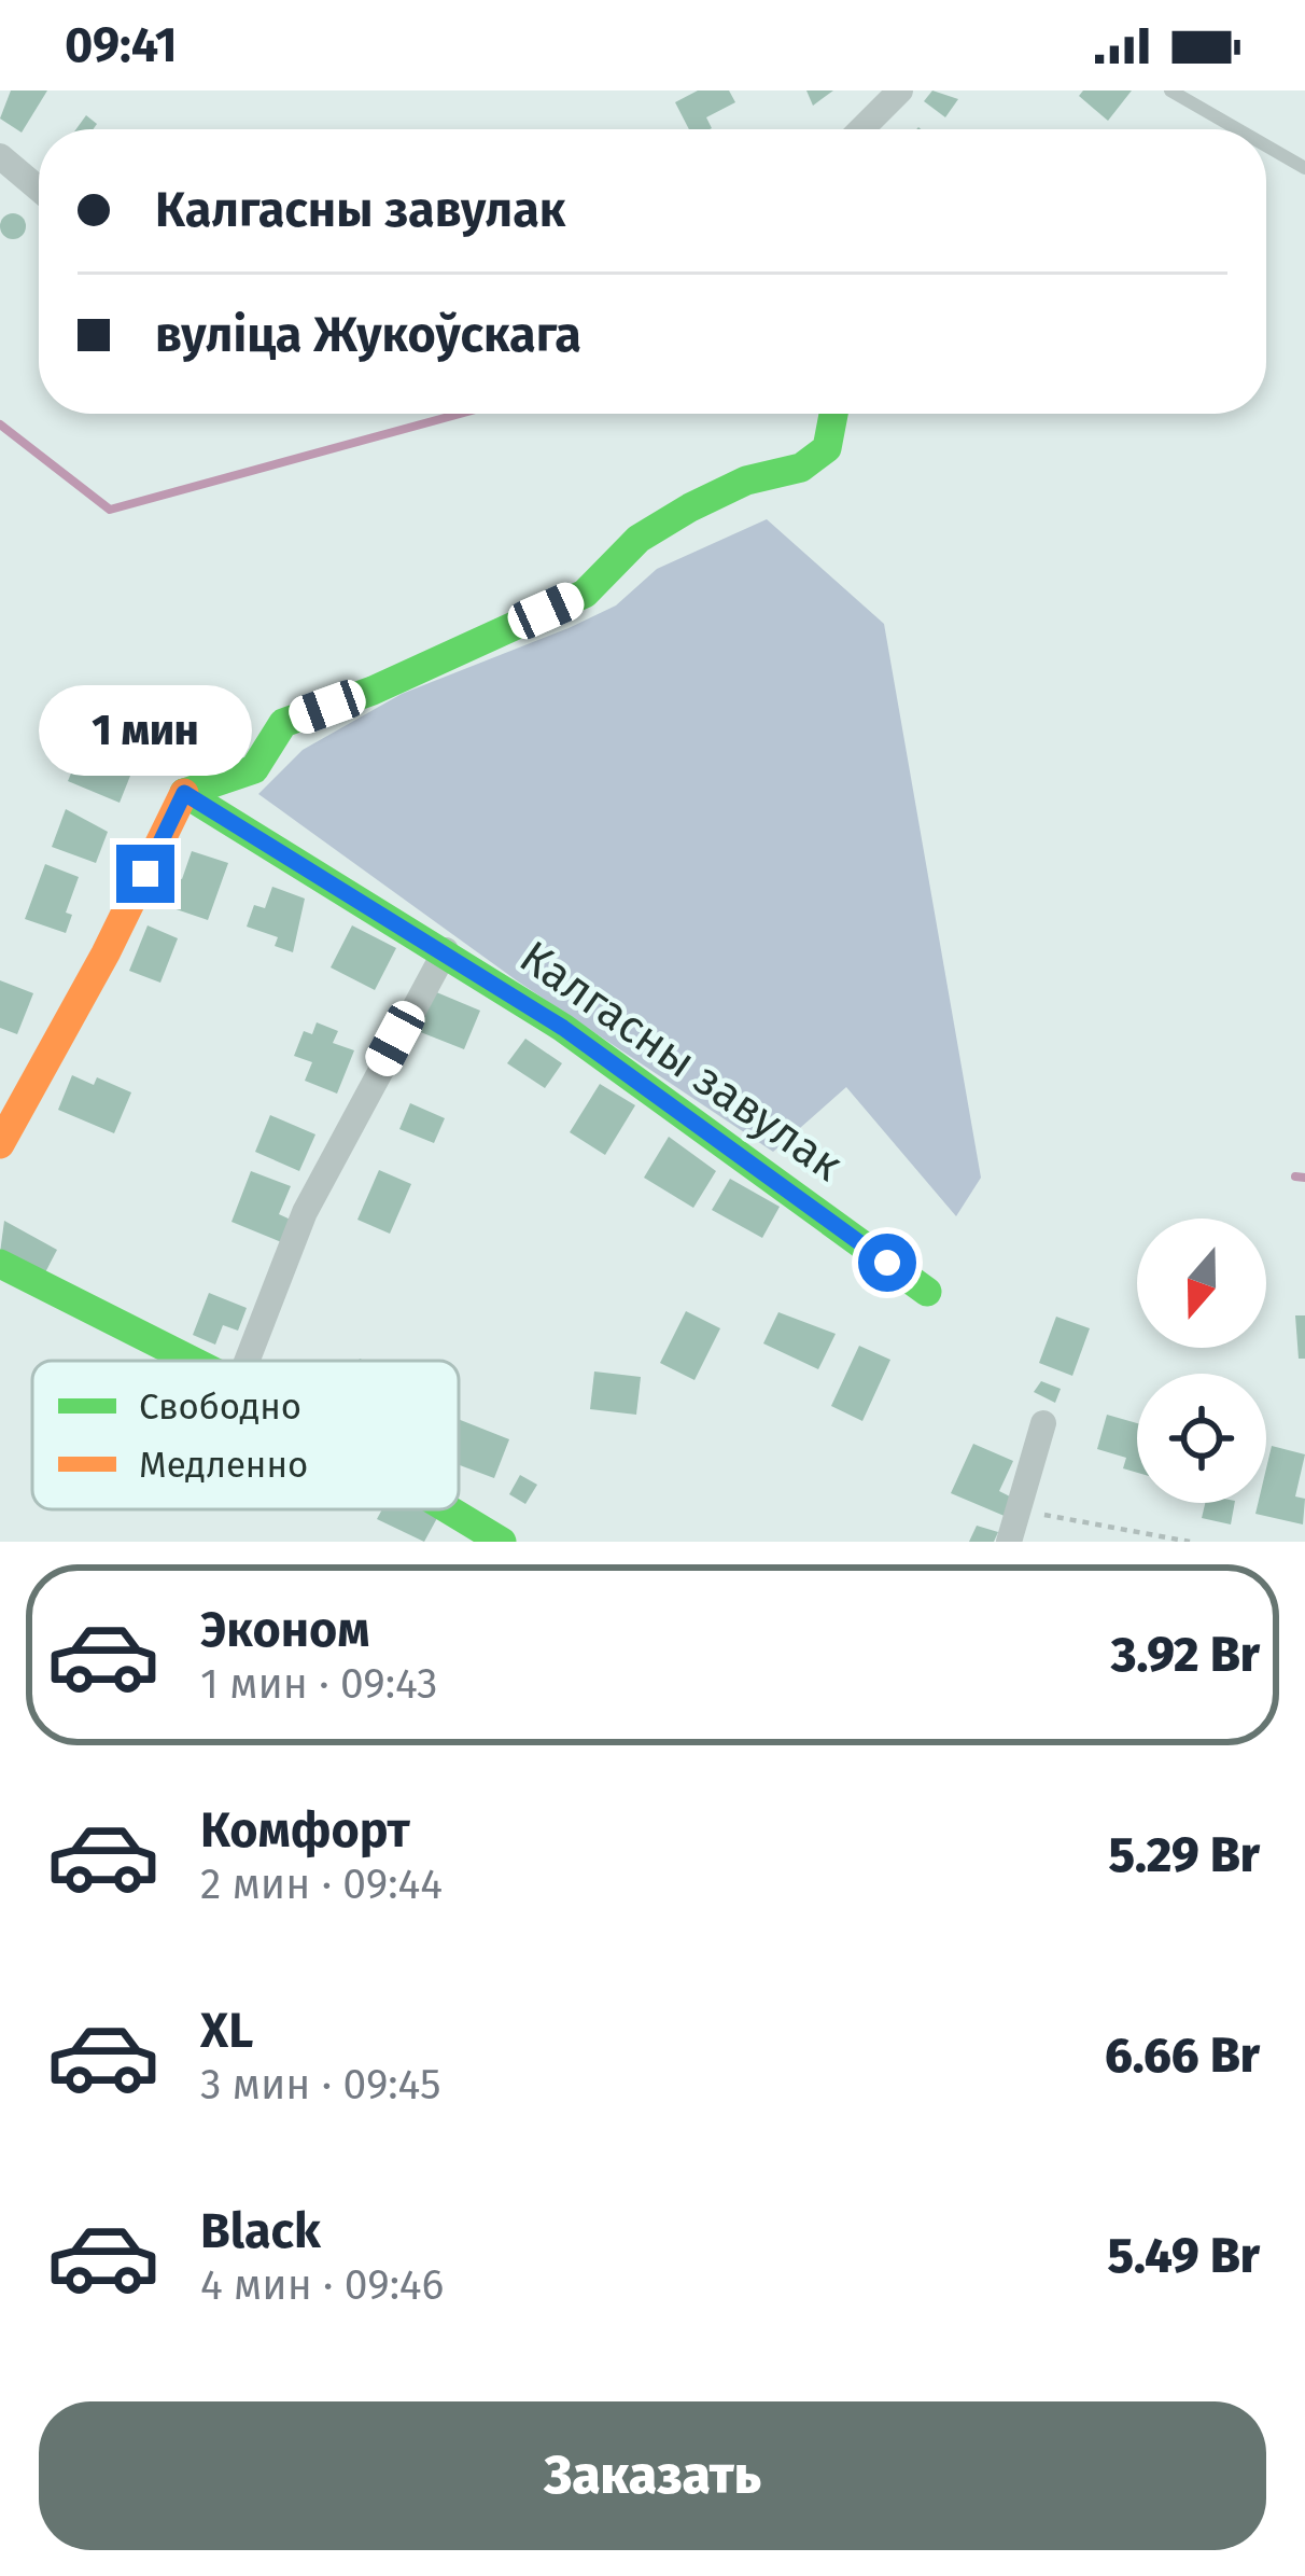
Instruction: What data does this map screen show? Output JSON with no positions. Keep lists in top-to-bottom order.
{
  "streets": {
    "street": ["Калгасны завулак"]
  },
  "legend": ["Свободно", "Медленно"],
  "north": "bottom",
  "page": {
    "status": "09:41",
    "banner": ["Калгасны завулак", "вуліца Жукоўскага"],
    "bubble": "1 мин",
    "list": [
      {
        "name": "Эконом",
        "note": "1 мин · 09:43",
        "value": "3.92 Br"
      },
      {
        "name": "Комфорт",
        "note": "2 мин · 09:44",
        "value": "5.29 Br"
      },
      {
        "name": "XL",
        "note": "3 мин · 09:45",
        "value": "6.66 Br"
      },
      {
        "name": "Black",
        "note": "4 мин · 09:46",
        "value": "5.49 Br"
      }
    ],
    "buttons": "Заказать"
  }
}
